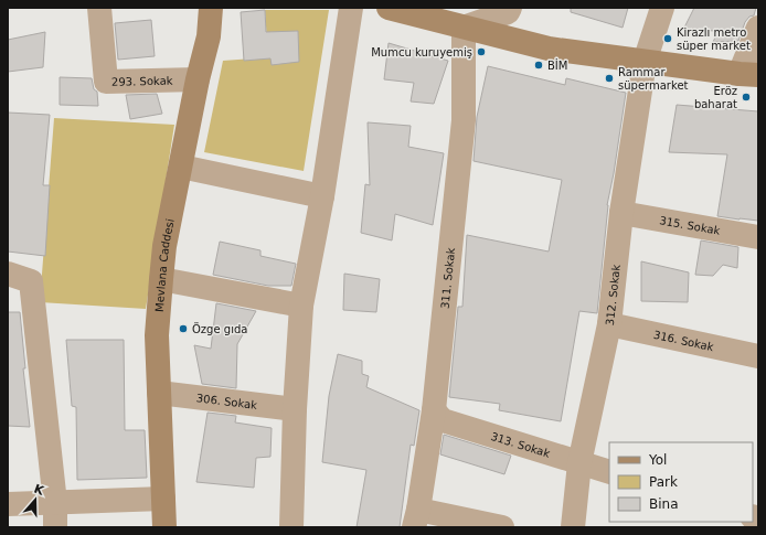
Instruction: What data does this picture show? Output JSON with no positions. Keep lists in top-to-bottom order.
{
  "streets": {
    "street": [
      "293. Sokak",
      "315. Sokak",
      "Mevlana Caddesi",
      "311. Sokak",
      "312. Sokak",
      "316. Sokak",
      "306. Sokak",
      "313. Sokak"
    ]
  },
  "crossings": [
    ["293. Sokak", "Mevlana Caddesi"],
    ["315. Sokak", "312. Sokak"],
    ["Mevlana Caddesi", "306. Sokak"],
    ["311. Sokak", "313. Sokak"],
    ["312. Sokak", "316. Sokak"],
    ["312. Sokak", "313. Sokak"]
  ],
  "places": [
    "Kirazlı metro süper market",
    "Mumcu kuruyemiş",
    "BİM",
    "Rammar süpermarket",
    "Eröz baharat",
    "Özge gıda"
  ],
  "legend": ["Yol", "Park", "Bina"],
  "north": "top"
}
